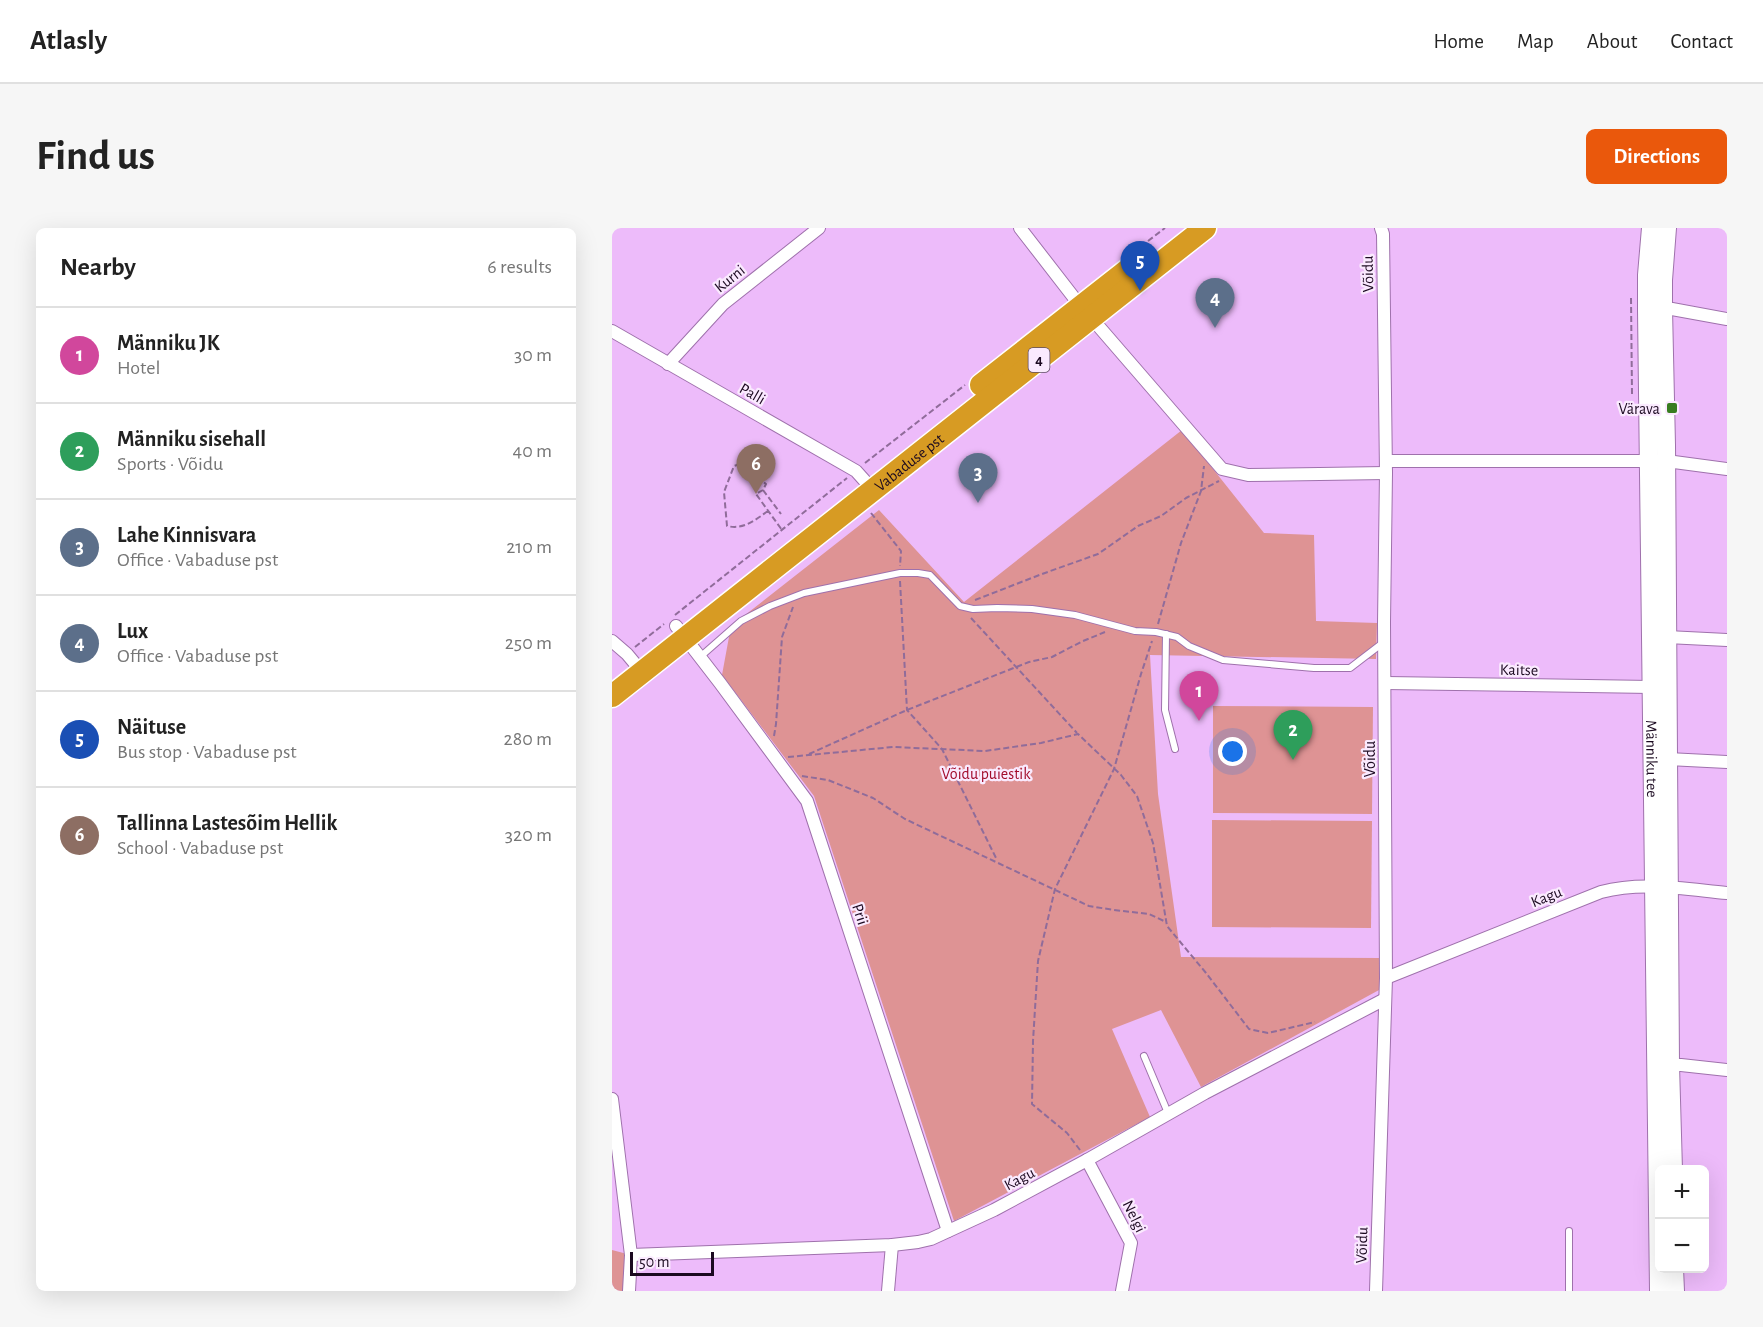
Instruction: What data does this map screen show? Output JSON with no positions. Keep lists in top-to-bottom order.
{
  "streets": {
    "highway": ["4", "Vabaduse pst"],
    "street": [
      "Võidu",
      "Kurni",
      "Palli",
      "Kaitse",
      "Männiku tee",
      "Kagu",
      "Prii",
      "Nelgi"
    ]
  },
  "crossings": [
    ["Võidu", "Kaitse"],
    ["Võidu", "Kagu"],
    ["Kurni", "Palli"],
    ["Palli", "Vabaduse pst"],
    ["Vabaduse pst", "Prii"],
    ["Kaitse", "Männiku tee"],
    ["Männiku tee", "Kagu"],
    ["Kagu", "Prii"],
    ["Kagu", "Nelgi"]
  ],
  "parks": ["Võidu puiestik"],
  "places": {
    "transit": ["Värava"]
  },
  "scale_bar": "50 m",
  "page": {
    "header": "Atlasly",
    "nav": [
      "Home",
      "Map",
      "About",
      "Contact"
    ],
    "buttons": "Directions",
    "title": "Find us",
    "heading": ["Nearby", "6 results"],
    "pins": [
      "5",
      "4",
      "6",
      "3",
      "1",
      "2"
    ],
    "list": [
      {
        "mark": "1",
        "name": "Männiku JK",
        "note": "Hotel",
        "value": "30 m"
      },
      {
        "mark": "2",
        "name": "Männiku sisehall",
        "note": "Sports · Võidu",
        "value": "40 m"
      },
      {
        "mark": "3",
        "name": "Lahe Kinnisvara",
        "note": "Office · Vabaduse pst",
        "value": "210 m"
      },
      {
        "mark": "4",
        "name": "Lux",
        "note": "Office · Vabaduse pst",
        "value": "250 m"
      },
      {
        "mark": "5",
        "name": "Näituse",
        "note": "Bus stop · Vabaduse pst",
        "value": "280 m"
      },
      {
        "mark": "6",
        "name": "Tallinna Lastesõim Hellik",
        "note": "School · Vabaduse pst",
        "value": "320 m"
      }
    ],
    "map_buttons": ["+", "−"],
    "scale": "50 m"
  }
}
